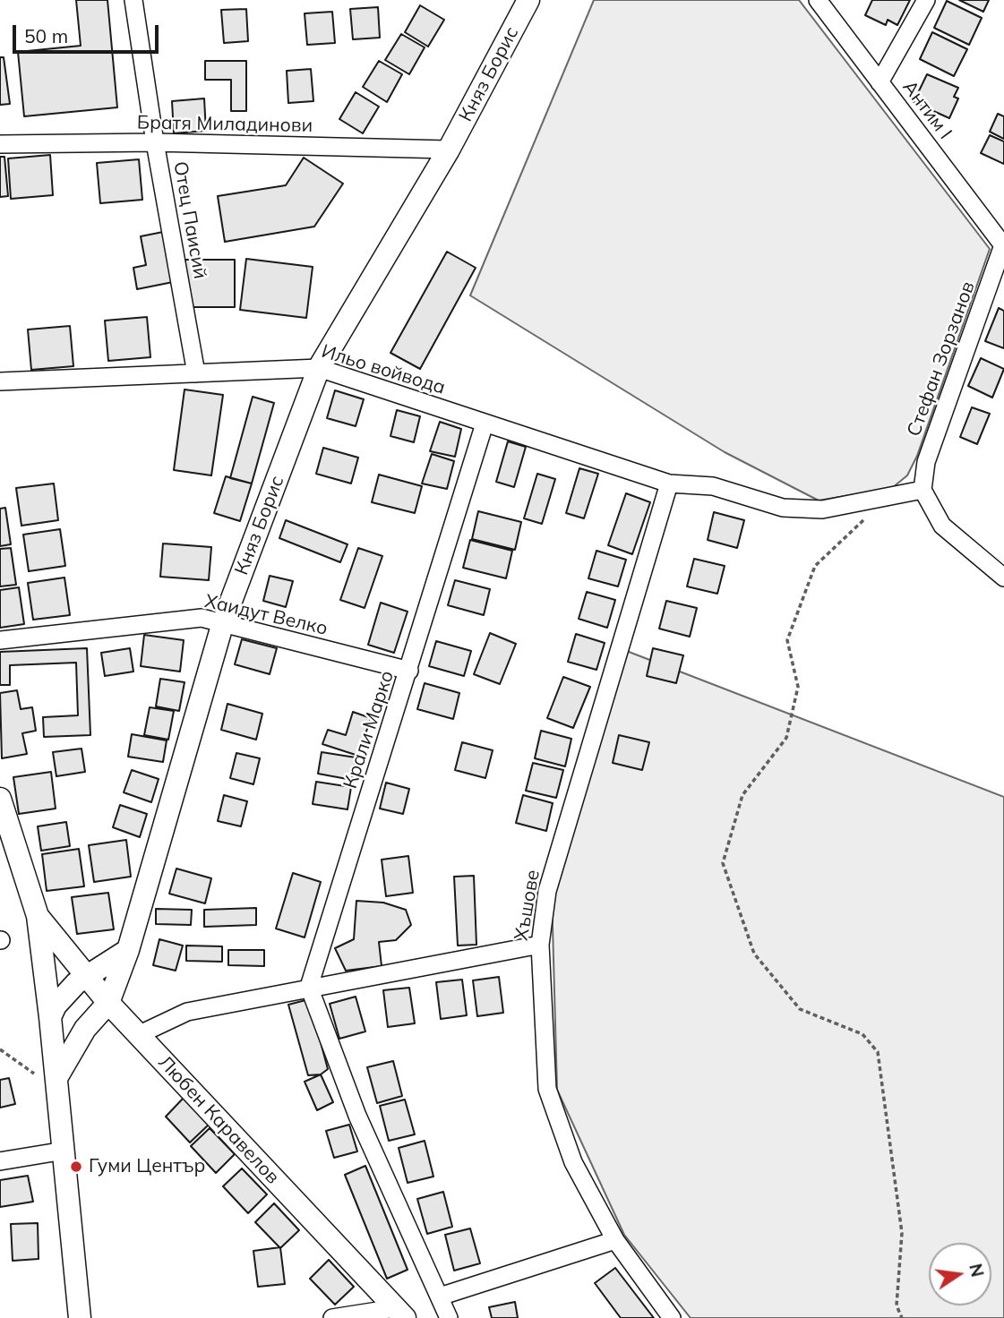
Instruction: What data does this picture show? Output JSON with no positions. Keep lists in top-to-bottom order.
{
  "streets": {
    "street": [
      "Княз Борис",
      "Антим I",
      "Братя Миладинови",
      "Отец Паисий",
      "Стефан Зорзанов",
      "Ильо войвода",
      "Хаидут Велко",
      "Крали Марко",
      "Хъшове",
      "Любен Каравелов"
    ]
  },
  "crossings": [
    ["Княз Борис", "Братя Миладинови"],
    ["Княз Борис", "Ильо войвода"],
    ["Княз Борис", "Хаидут Велко"],
    ["Княз Борис", "Любен Каравелов"],
    ["Антим I", "Стефан Зорзанов"],
    ["Братя Миладинови", "Отец Паисий"],
    ["Отец Паисий", "Ильо войвода"],
    ["Стефан Зорзанов", "Ильо войвода"],
    ["Ильо войвода", "Крали Марко"],
    ["Ильо войвода", "Хъшове"],
    ["Хаидут Велко", "Крали Марко"]
  ],
  "places": ["Гуми Център"],
  "scale_bar": "50 m",
  "north": "right"
}
